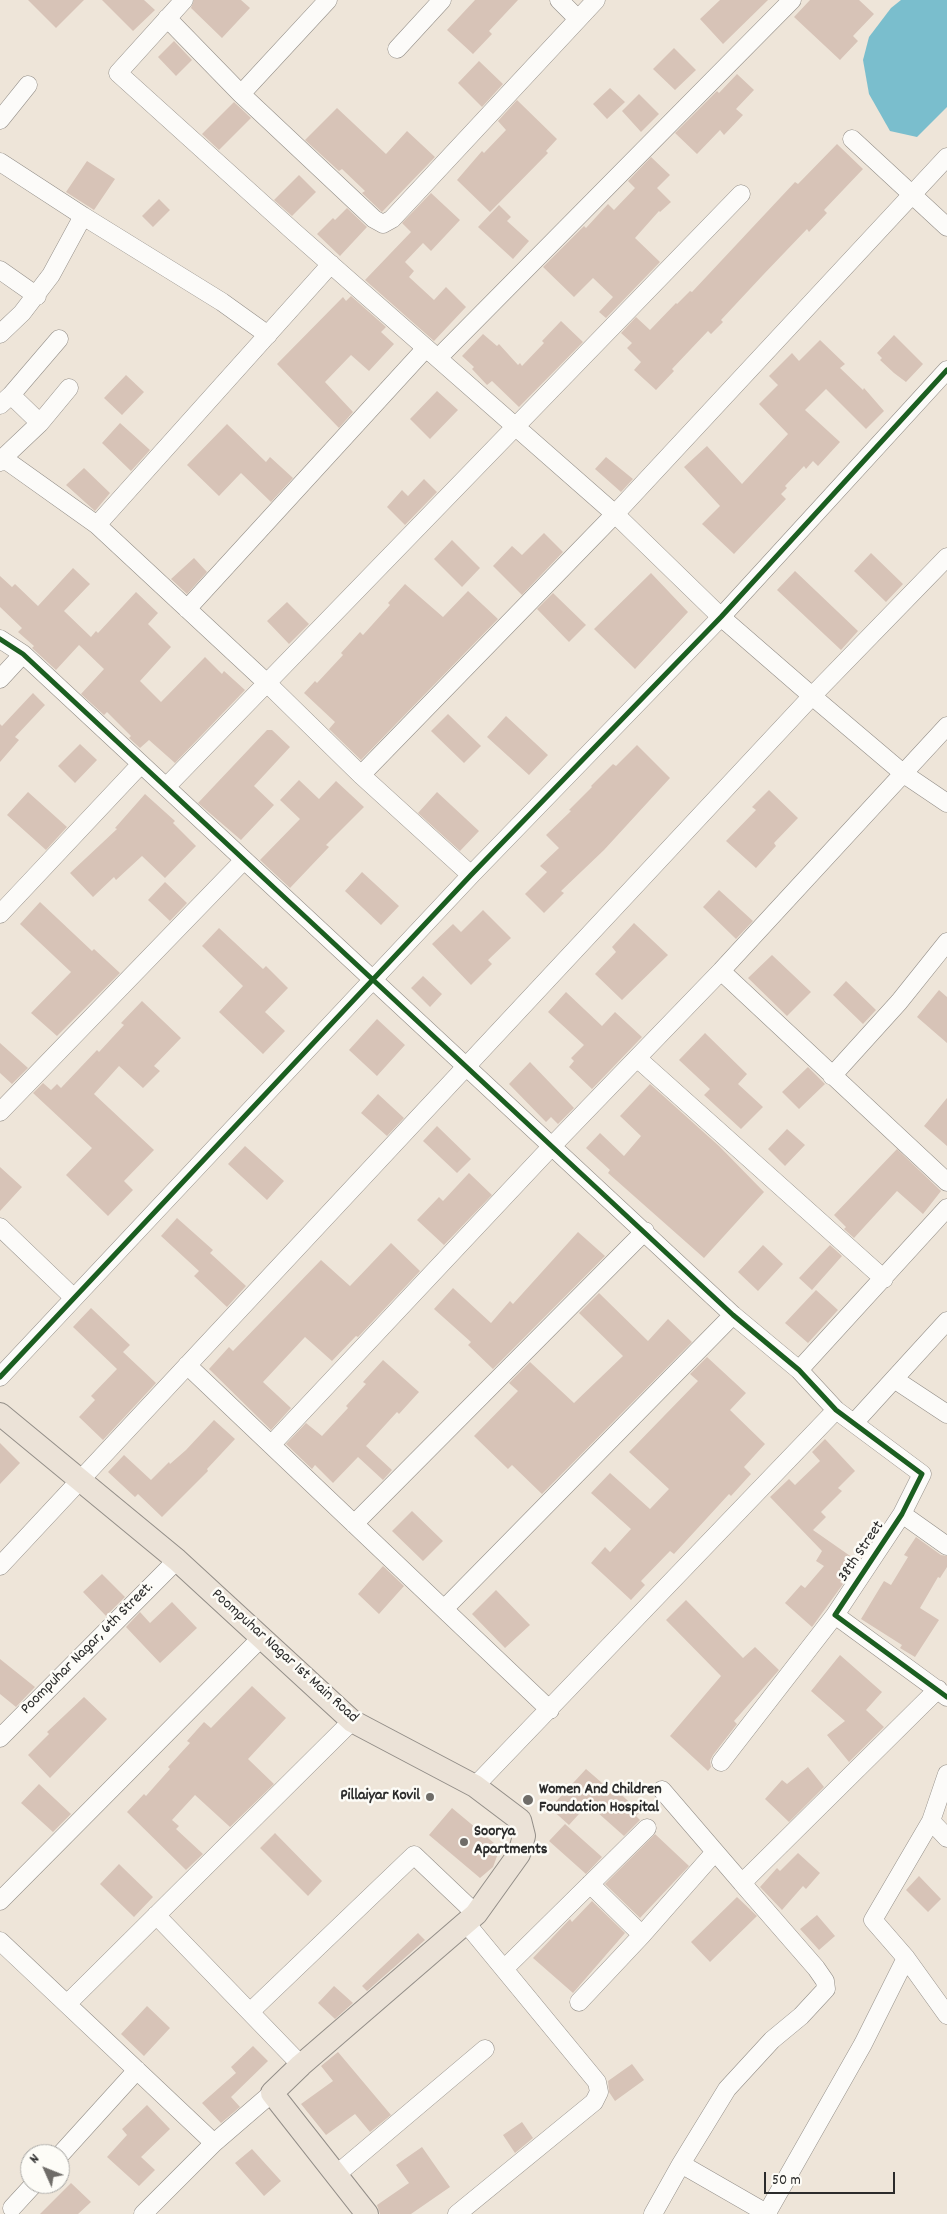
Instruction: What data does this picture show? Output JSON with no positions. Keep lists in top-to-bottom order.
{
  "streets": {
    "main road": ["Poompuhar Nagar 1st Main Road"],
    "street": ["38th Street", "Poompuhar Nagar, 6th Street."]
  },
  "crossings": [
    ["Poompuhar Nagar, 6th Street.", "Poompuhar Nagar 1st Main Road"]
  ],
  "places": ["Pillaiyar Kovil", "Women And Children Foundation Hospital", "Soorya Apartments"],
  "scale_bar": "50 m",
  "north": "top left"
}
